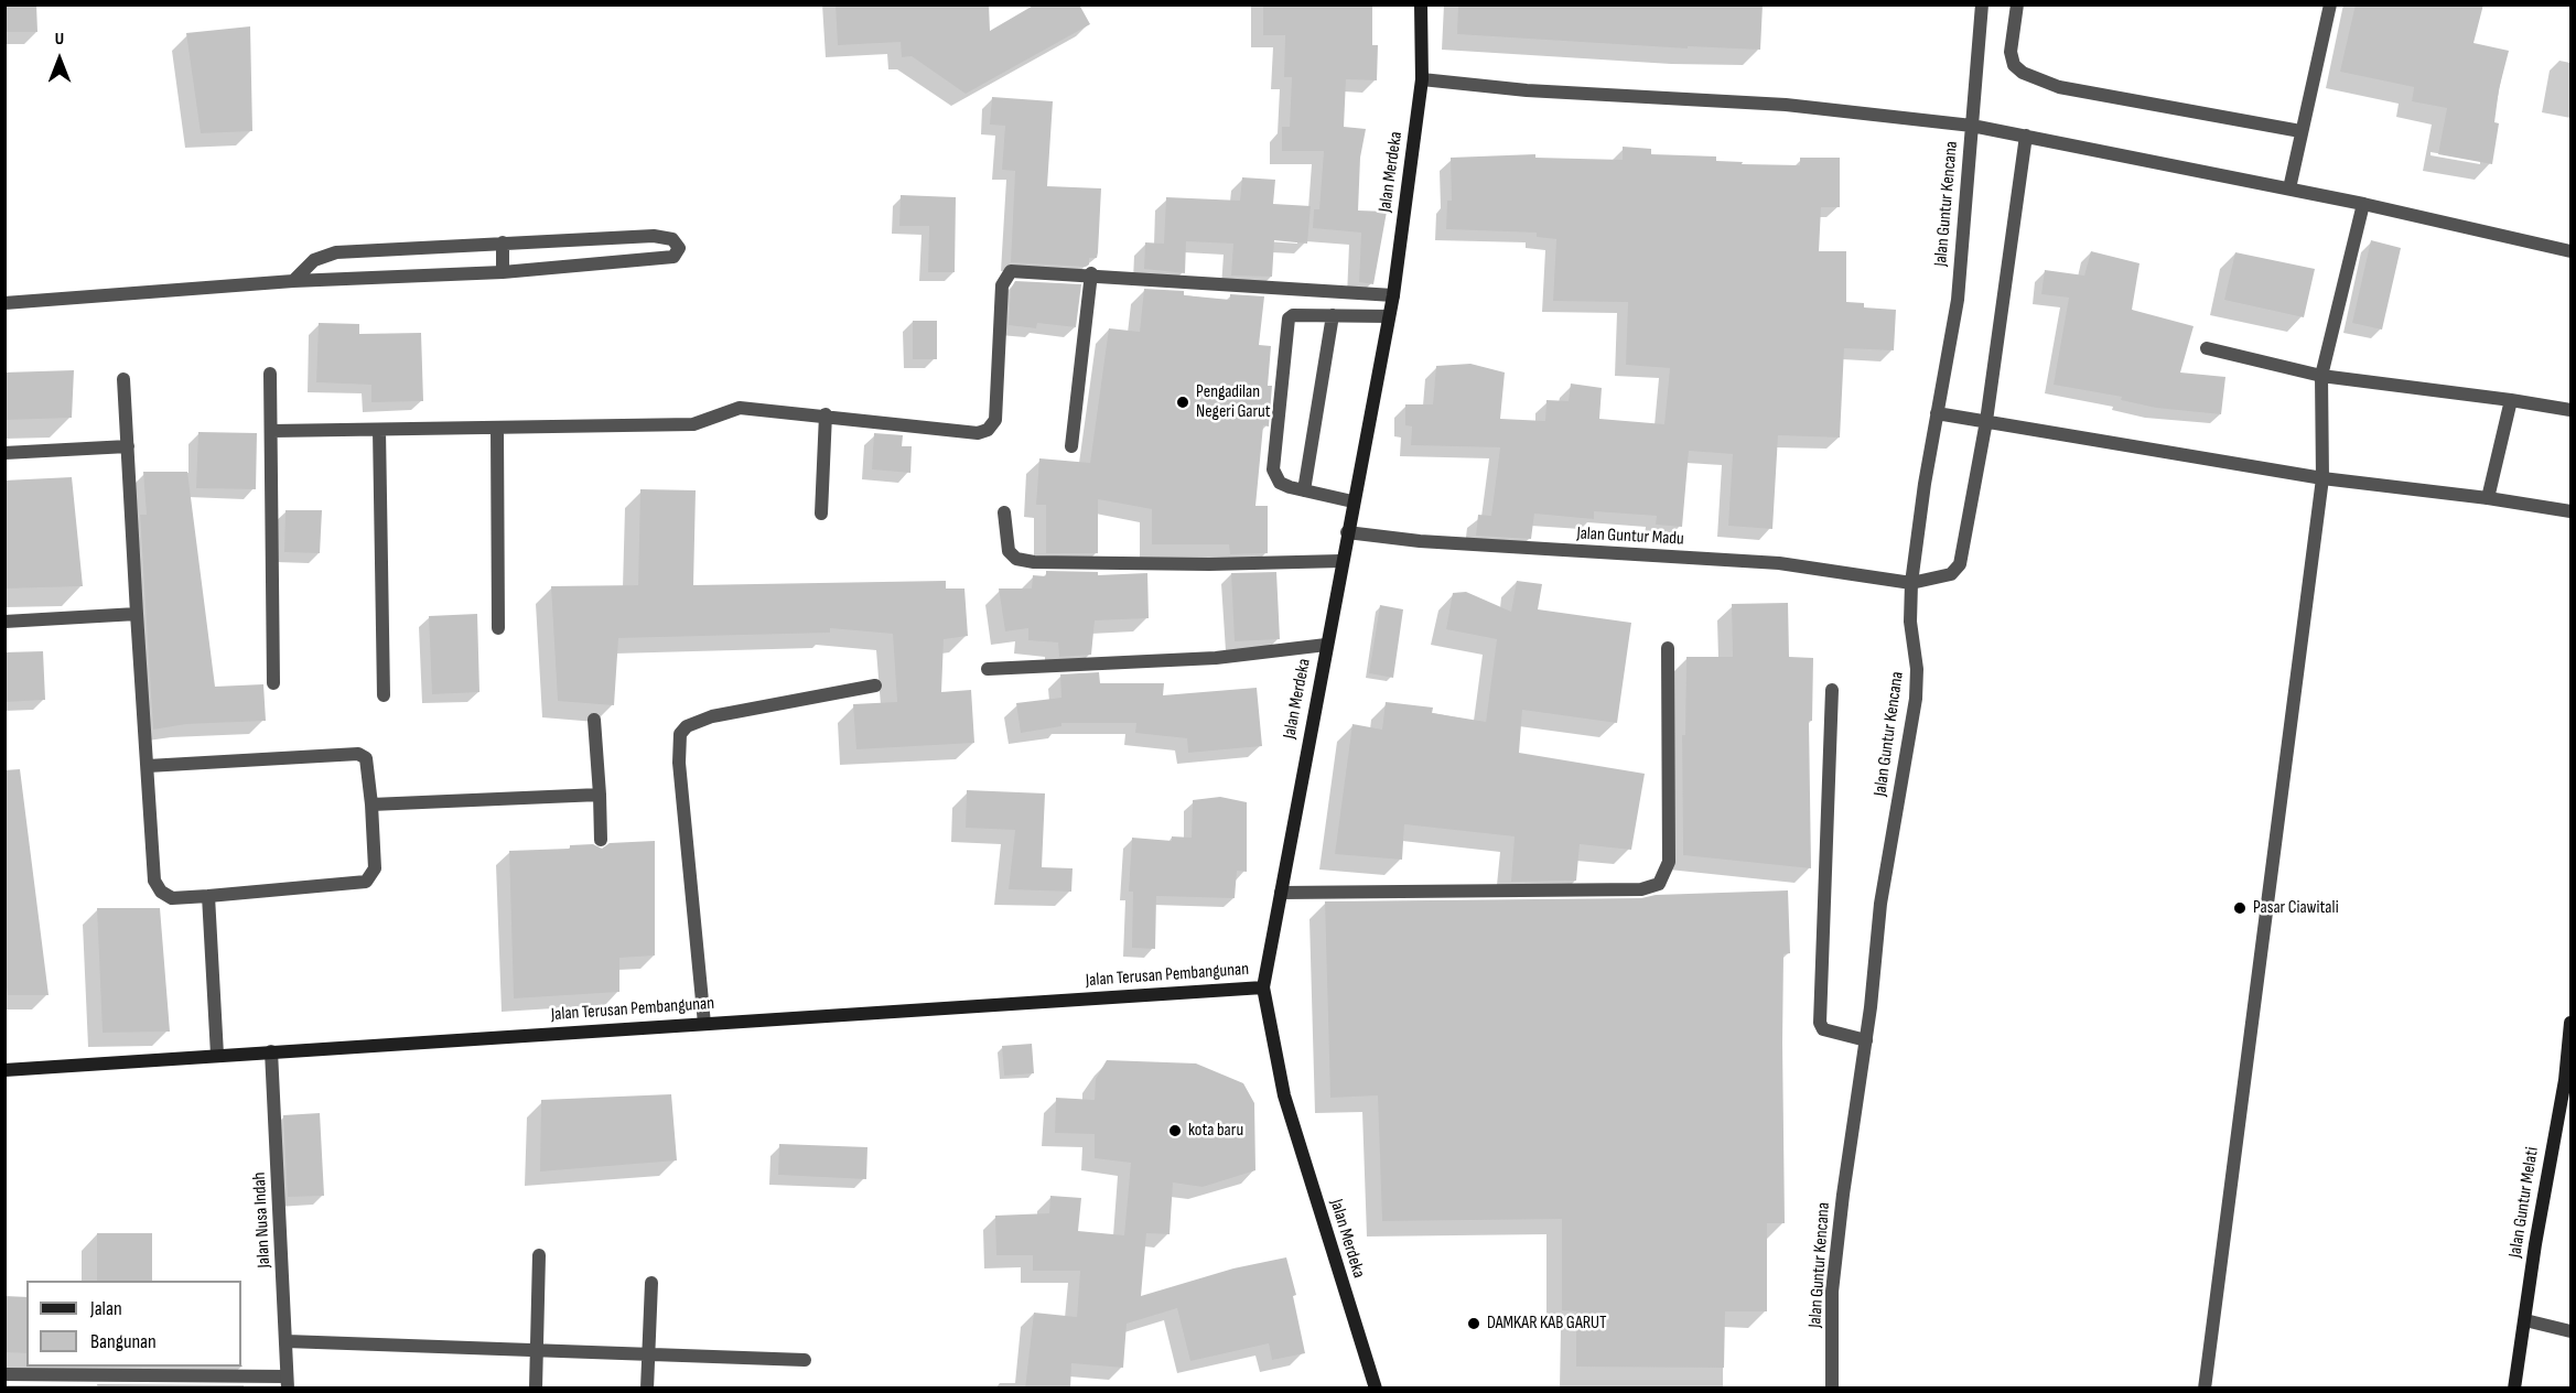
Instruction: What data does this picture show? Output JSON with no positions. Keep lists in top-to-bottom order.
{
  "streets": {
    "street": [
      "Jalan Merdeka",
      "Jalan Guntur Kencana",
      "Jalan Guntur Madu",
      "Jalan Terusan Pembangunan",
      "Jalan Guntur Melati",
      "Jalan Nusa Indah"
    ]
  },
  "crossings": [
    ["Jalan Merdeka", "Jalan Guntur Madu"],
    ["Jalan Merdeka", "Jalan Terusan Pembangunan"],
    ["Jalan Guntur Kencana", "Jalan Guntur Madu"],
    ["Jalan Terusan Pembangunan", "Jalan Nusa Indah"]
  ],
  "places": [
    "Pengadilan Negeri Garut",
    "Pasar Ciawitali",
    "kota baru",
    "DAMKAR KAB GARUT"
  ],
  "legend": ["Jalan", "Bangunan"],
  "north": "top"
}
